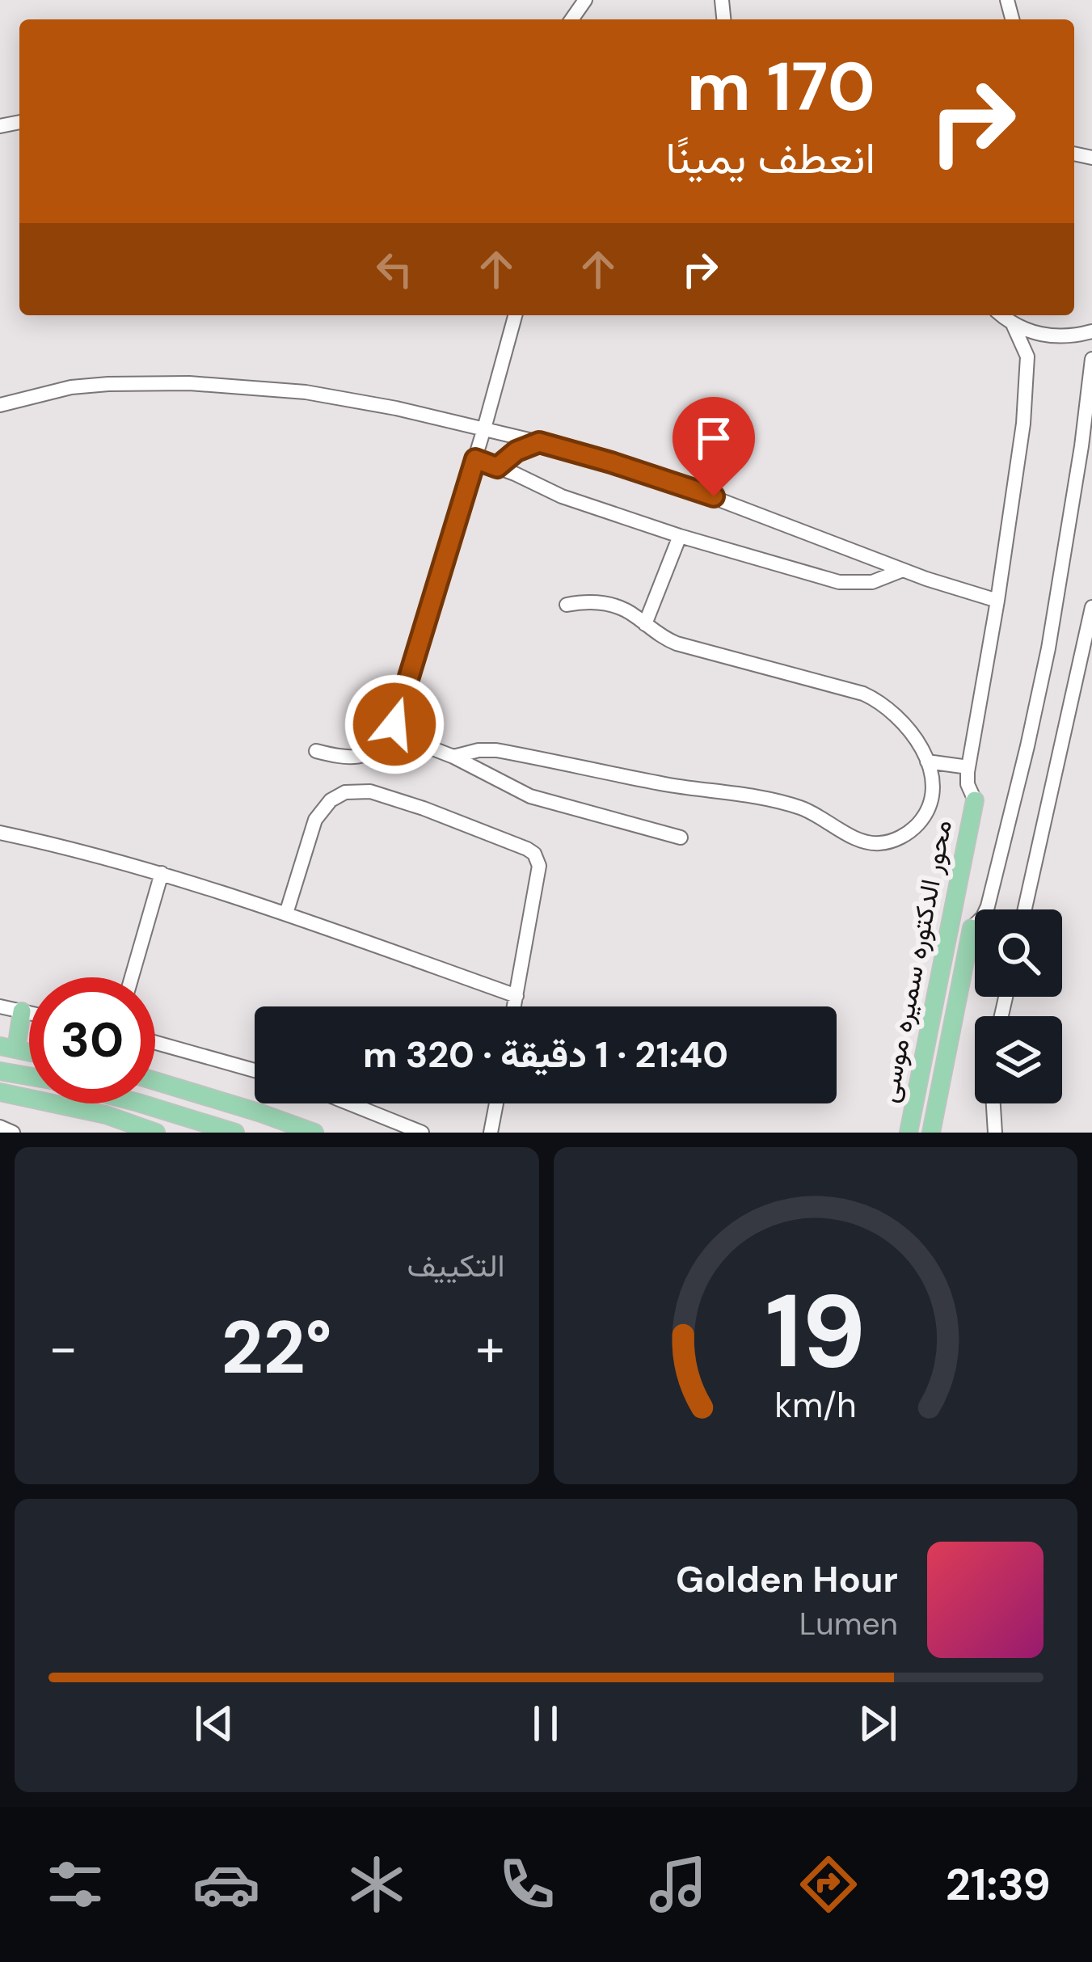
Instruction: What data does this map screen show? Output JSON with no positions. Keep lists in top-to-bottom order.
{
  "streets": {
    "main road": ["محور الدكتوره سميره موسى"]
  },
  "page": {
    "turn": ["170 m", "انعطف يمينًا"],
    "limit": "30",
    "trip": "21:40 · 1 دقيقة · 320 m",
    "tile": "التكييف",
    "heat": ["−", "22°", "+"],
    "song": ["Golden Hour", "Lumen"],
    "tabs": "21:39",
    "gauge": ["19", "km/h"]
  }
}
